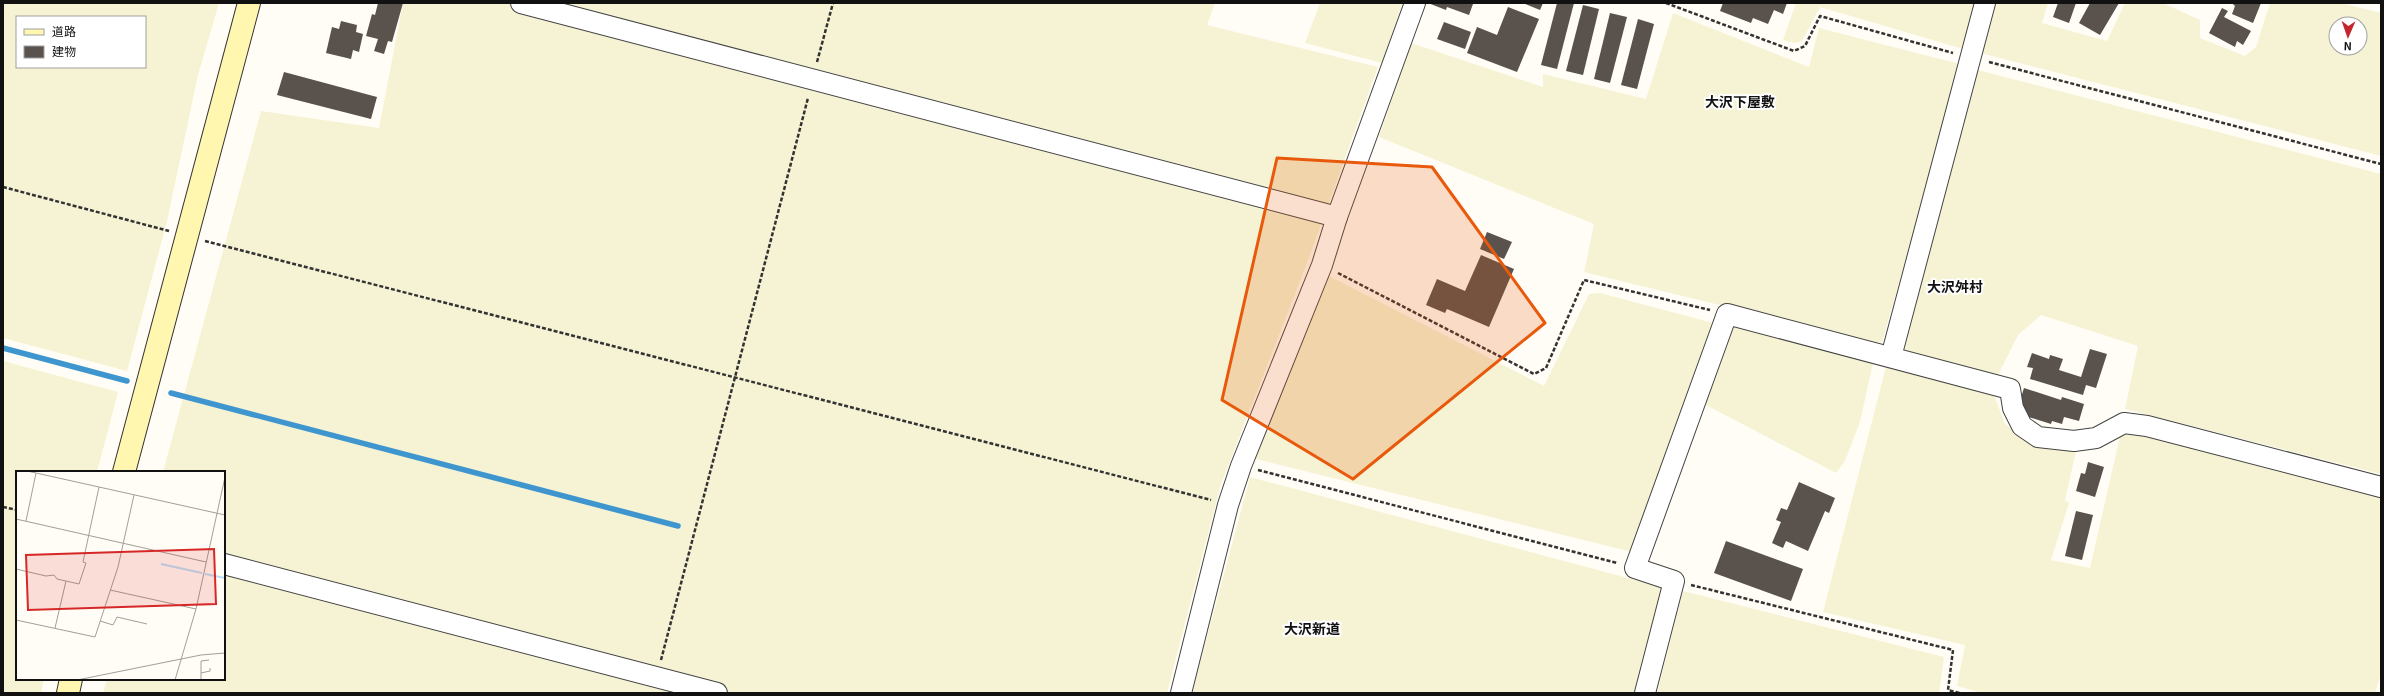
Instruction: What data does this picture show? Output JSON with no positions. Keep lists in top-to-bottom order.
{
  "districts": ["大沢下屋敷", "大沢舛村", "大沢新道"],
  "legend": ["道路", "建物"],
  "north": "bottom"
}
